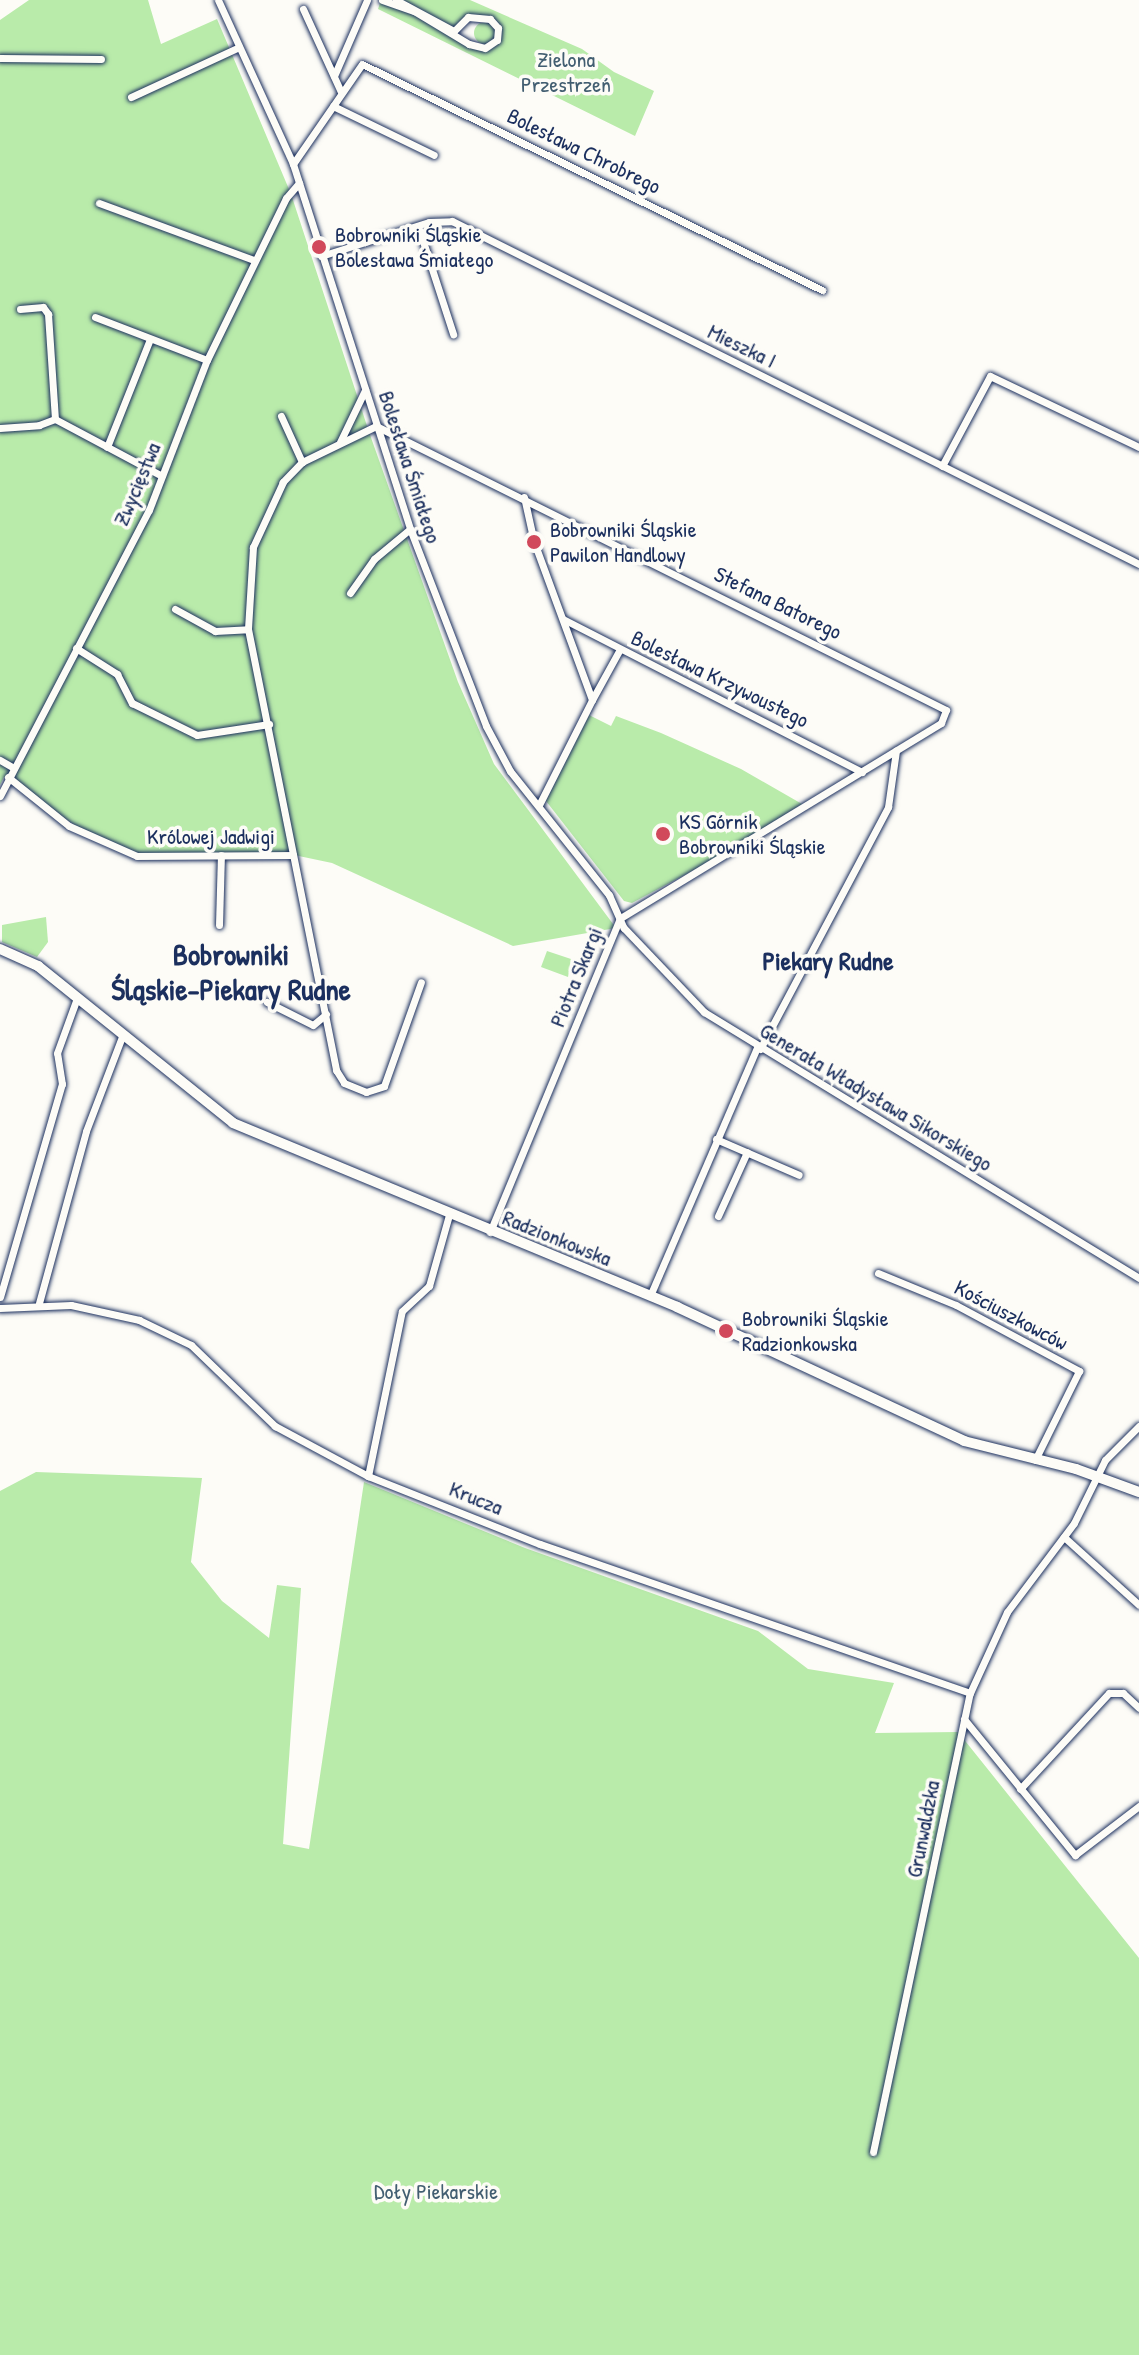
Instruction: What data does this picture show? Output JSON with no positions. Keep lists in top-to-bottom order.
{
  "streets": {
    "street": [
      "Bolesława Chrobrego",
      "Mieszka I",
      "Bolesława Śmiałego",
      "Zwycięstwa",
      "Stefana Batorego",
      "Bolesława Krzywoustego",
      "Królowej Jadwigi",
      "Piotra Skargi",
      "Generała Władysława Sikorskiego",
      "Radzionkowska",
      "Kościuszkowców",
      "Krucza",
      "Grunwaldzka"
    ]
  },
  "crossings": [
    ["Bolesława Chrobrego", "Bolesława Śmiałego"],
    ["Mieszka I", "Bolesława Śmiałego"],
    ["Bolesława Śmiałego", "Zwycięstwa"],
    ["Bolesława Śmiałego", "Stefana Batorego"],
    ["Bolesława Śmiałego", "Piotra Skargi"],
    ["Bolesława Śmiałego", "Generała Władysława Sikorskiego"],
    ["Zwycięstwa", "Królowej Jadwigi"],
    ["Stefana Batorego", "Piotra Skargi"],
    ["Bolesława Krzywoustego", "Piotra Skargi"],
    ["Piotra Skargi", "Generała Władysława Sikorskiego"],
    ["Piotra Skargi", "Radzionkowska"],
    ["Radzionkowska", "Kościuszkowców"],
    ["Radzionkowska", "Grunwaldzka"],
    ["Krucza", "Grunwaldzka"]
  ],
  "districts": ["Bobrowniki Śląskie-Piekary Rudne", "Piekary Rudne"],
  "parks": ["Zielona Przestrzeń", "Doły Piekarskie"],
  "places": [
    "Bobrowniki Śląskie Bolesława Śmiałego",
    "Bobrowniki Śląskie Pawilon Handlowy",
    "KS Górnik Bobrowniki Śląskie",
    "Bobrowniki Śląskie Radzionkowska"
  ]
}
